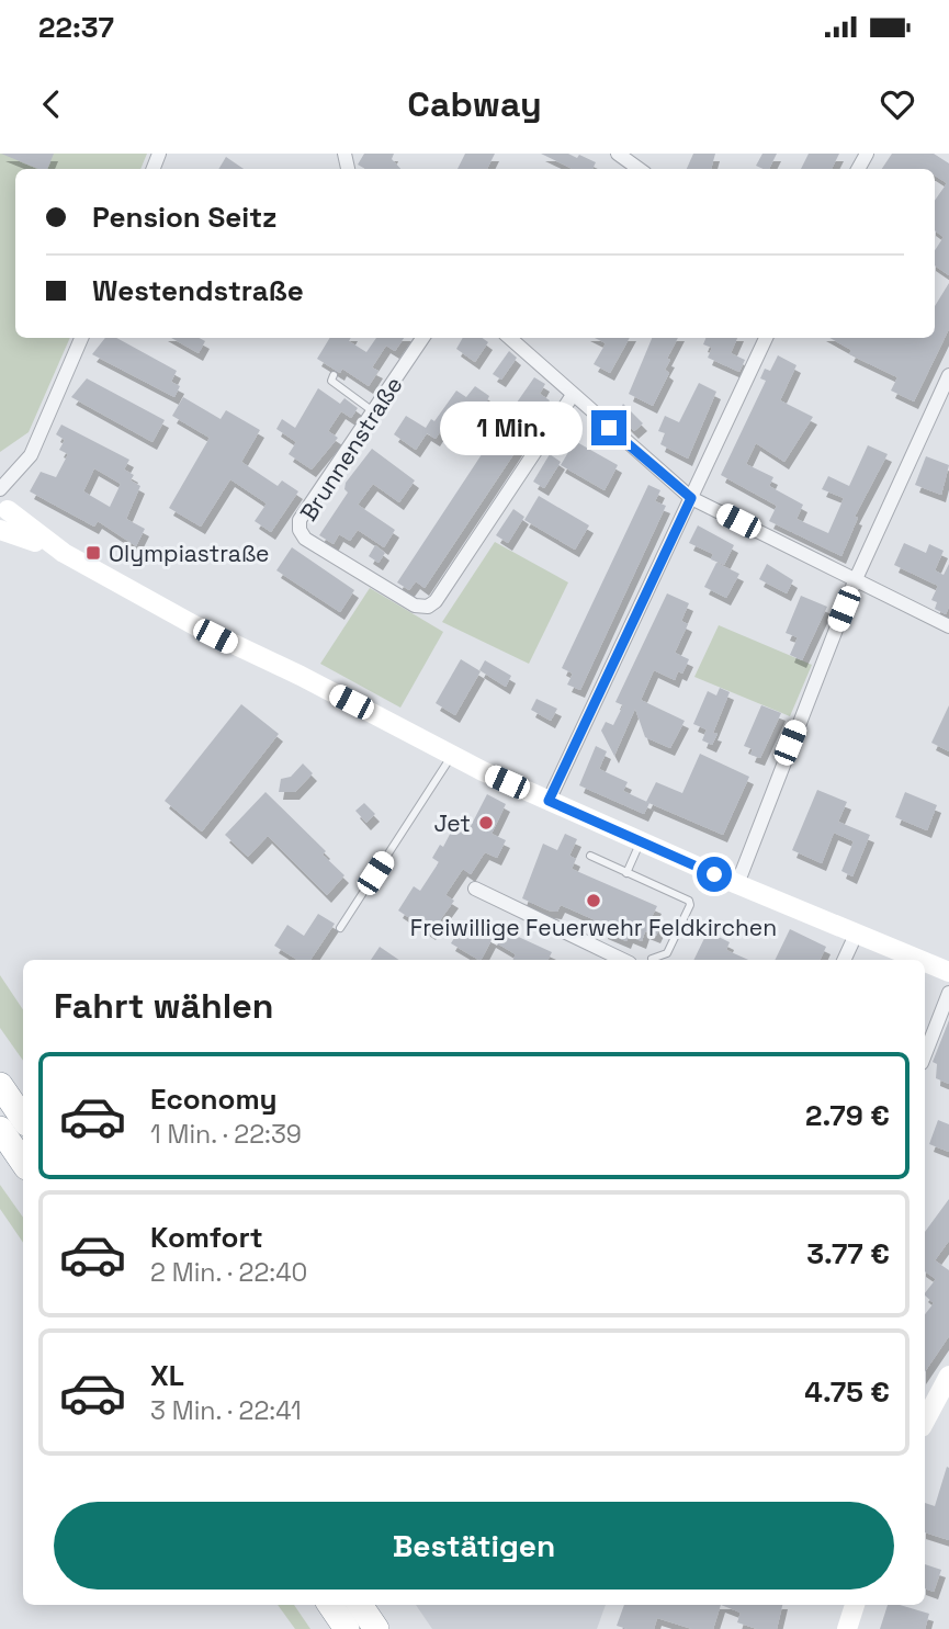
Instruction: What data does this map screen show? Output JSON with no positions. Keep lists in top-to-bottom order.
{
  "streets": {
    "street": ["Brunnenstraße"]
  },
  "places": {
    "transit": ["Olympiastraße"],
    "other": ["Jet", "Freiwillige Feuerwehr Feldkirchen"]
  },
  "page": {
    "status": "22:37",
    "header": "Cabway",
    "banner": ["Pension Seitz", "Westendstraße"],
    "bubble": "1 Min.",
    "heading": "Fahrt wählen",
    "list": [
      {
        "name": "Economy",
        "note": "1 Min. · 22:39",
        "value": "2.79 €"
      },
      {
        "name": "Komfort",
        "note": "2 Min. · 22:40",
        "value": "3.77 €"
      },
      {
        "name": "XL",
        "note": "3 Min. · 22:41",
        "value": "4.75 €"
      }
    ],
    "buttons": "Bestätigen"
  }
}
